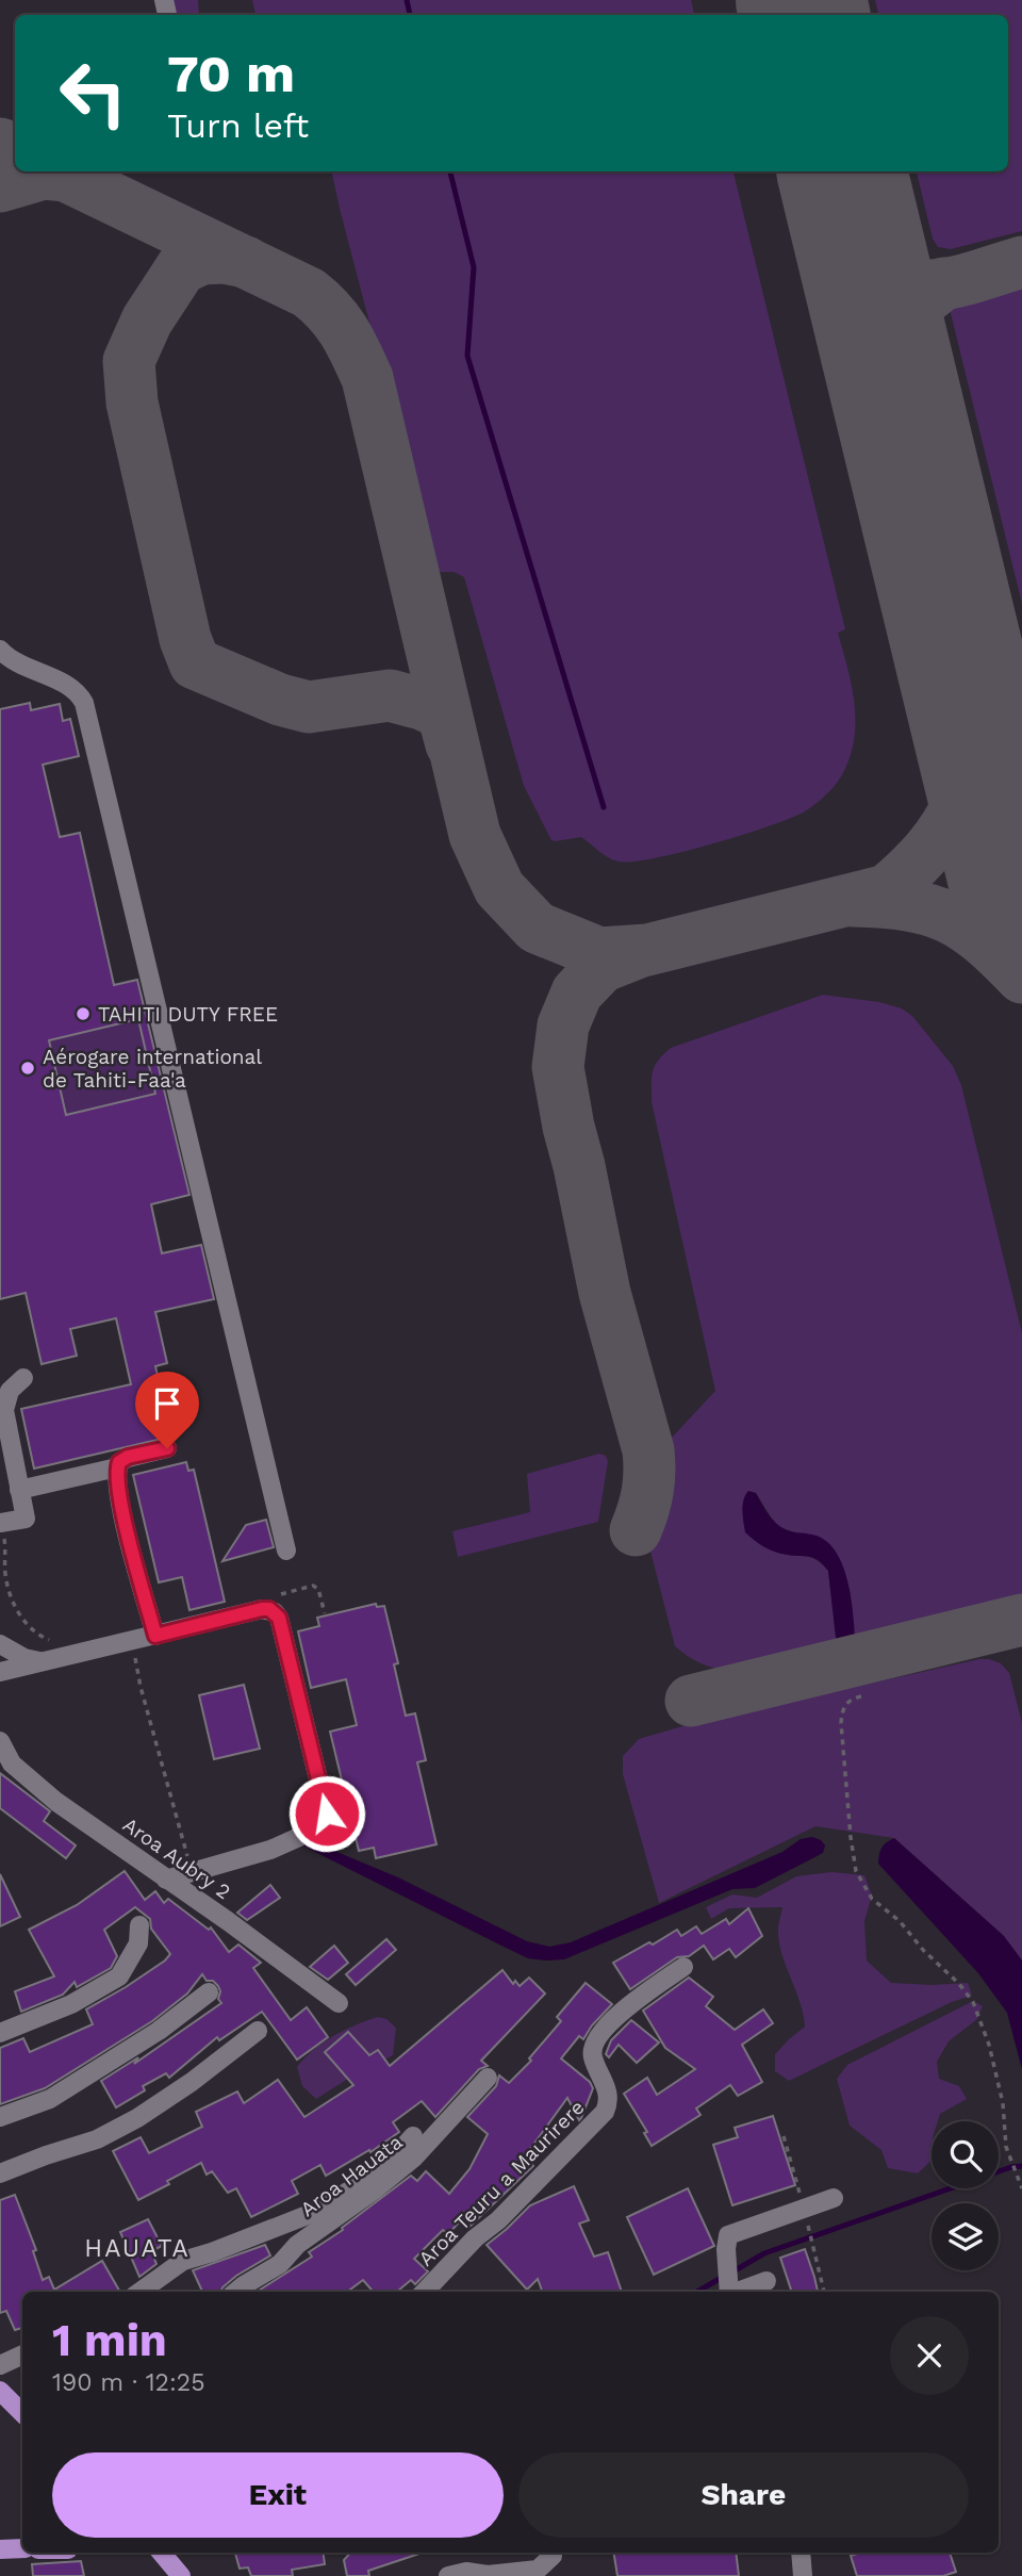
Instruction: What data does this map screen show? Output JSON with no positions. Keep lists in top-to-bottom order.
{
  "streets": {
    "street": ["Aroa Aubry 2", "Aroa Hauata", "Aroa Teuru a Maurirere"]
  },
  "districts": ["HAUATA"],
  "places": ["TAHITI DUTY FREE", "Aérogare international de Tahiti-Faa'a"],
  "page": {
    "turn": ["70 m", "Turn left"],
    "heading": ["1 min", "190 m · 12:25"],
    "buttons": ["Exit", "Share"]
  }
}
